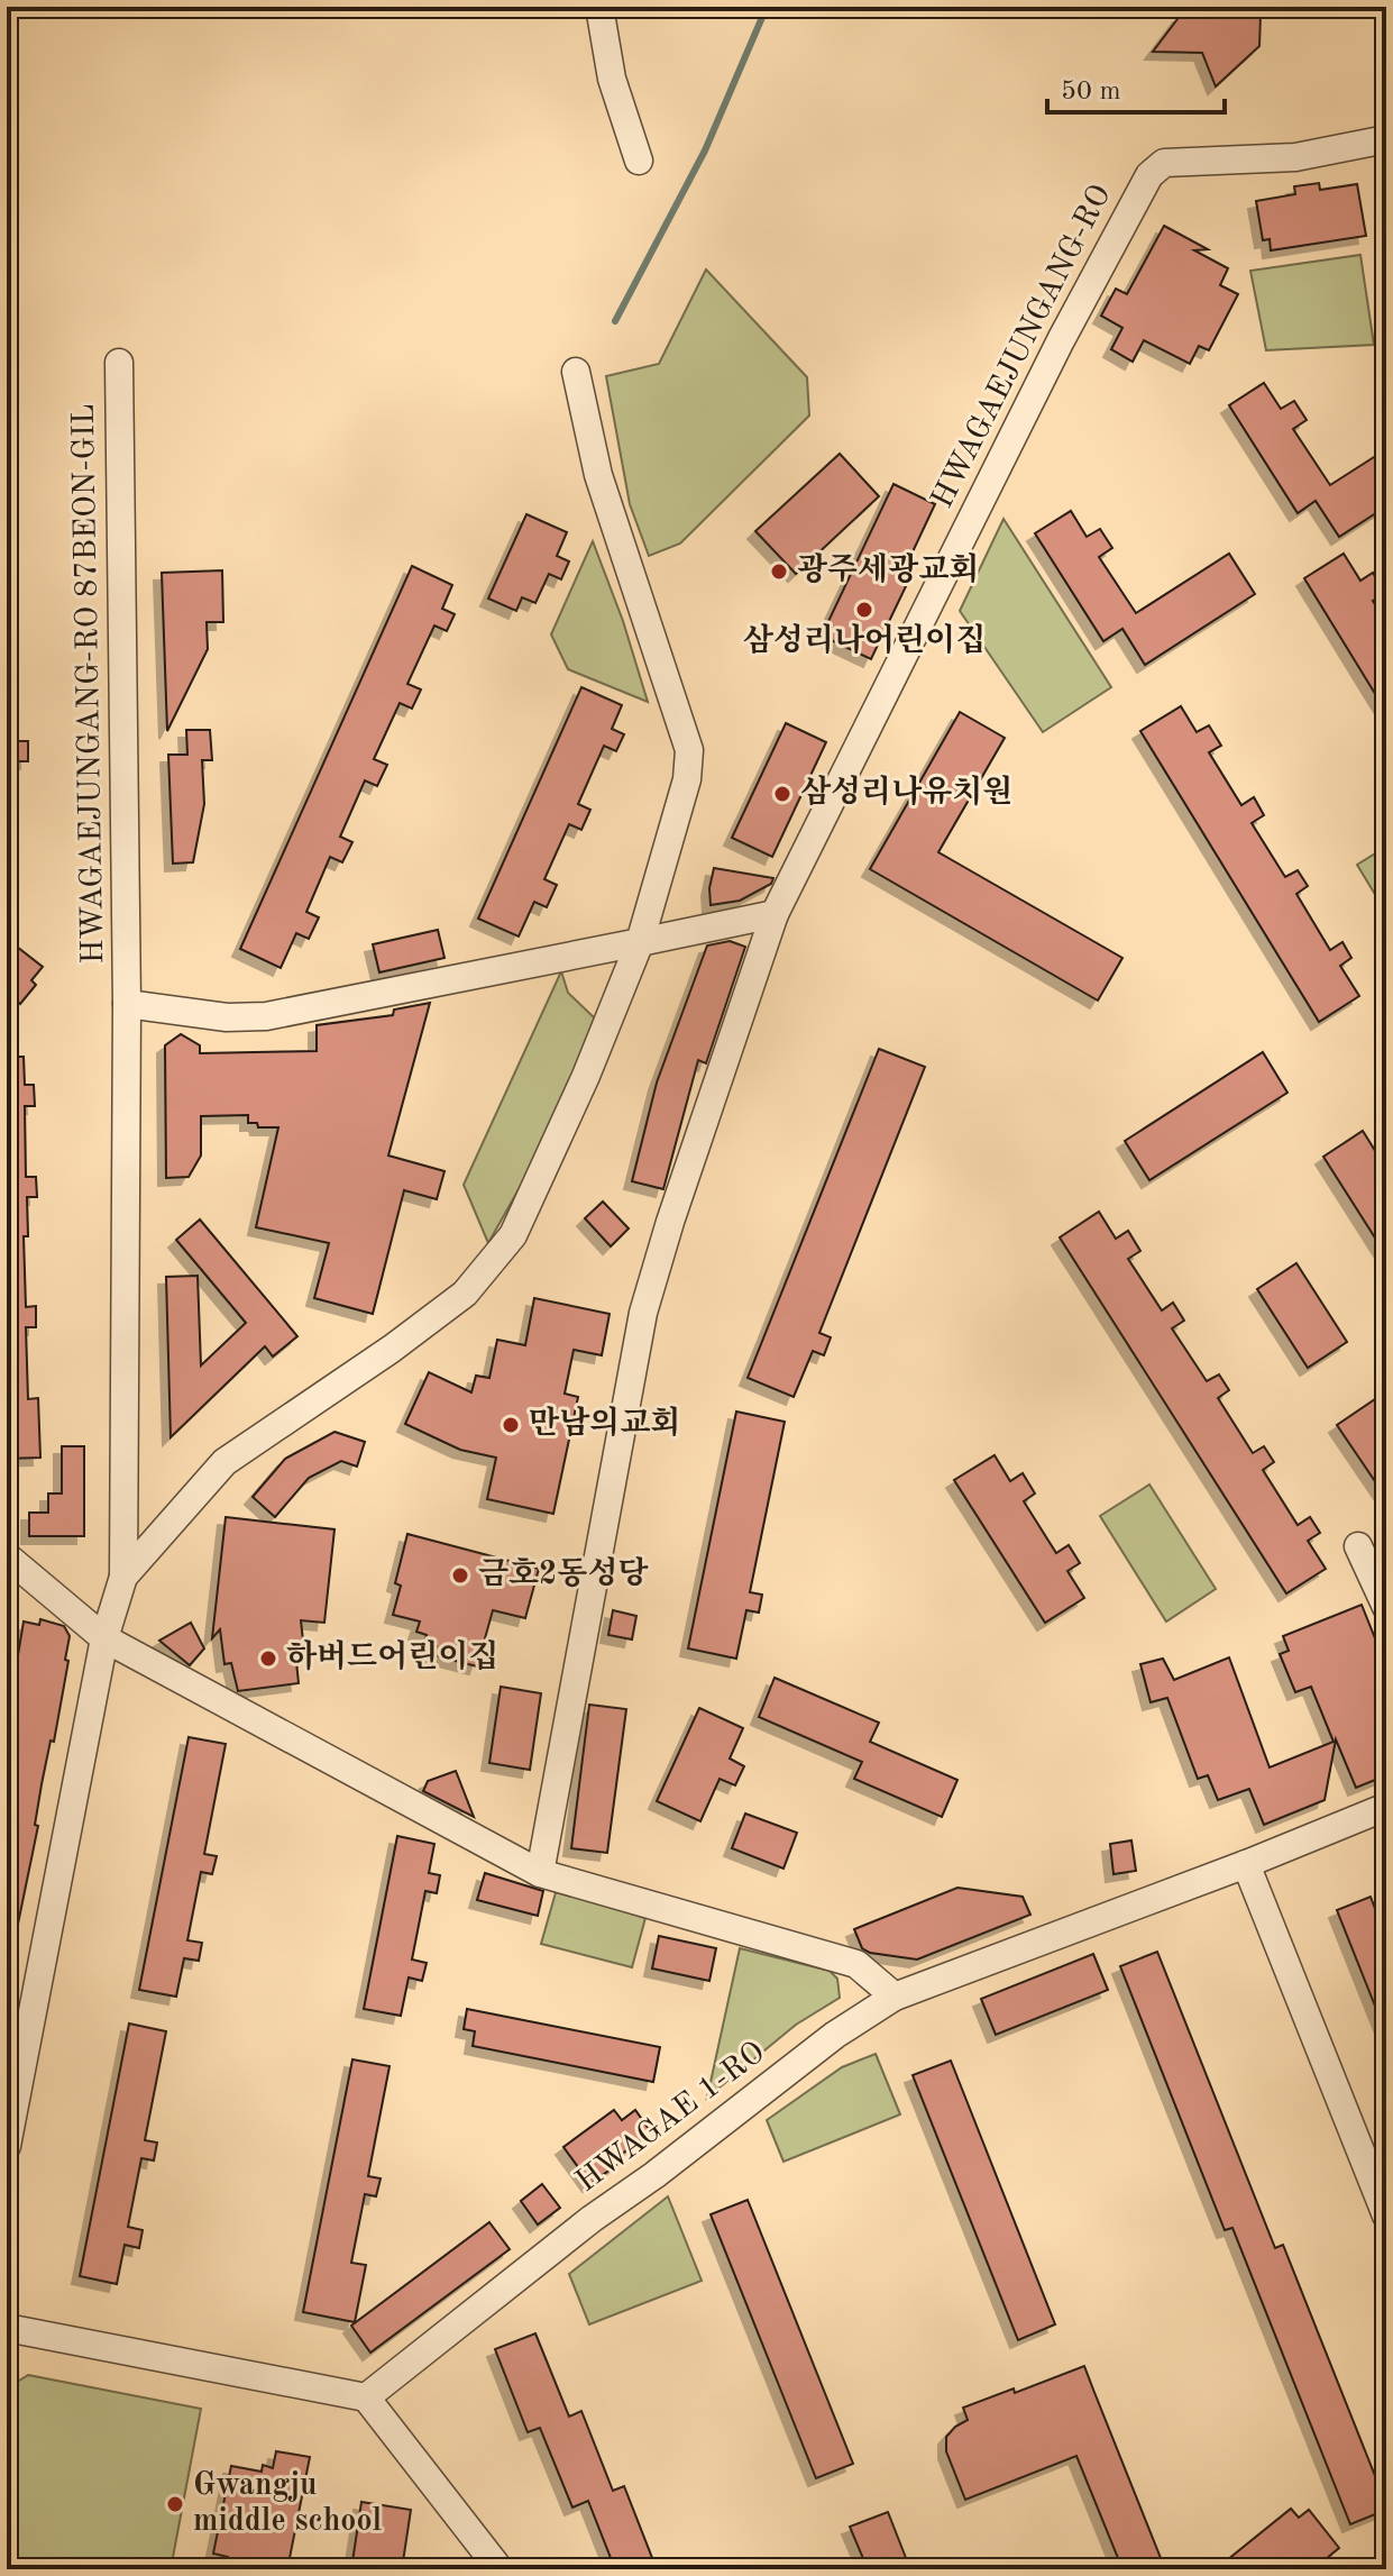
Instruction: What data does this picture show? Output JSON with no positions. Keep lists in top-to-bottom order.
{
  "streets": {
    "street": ["HWAGAEJUNGANG-RO", "HWAGAEJUNGANG-RO 87BEON-GIL", "HWAGAE 1-RO"]
  },
  "places": [
    "광주세광교회",
    "삼성리나어린이집",
    "삼성리나유치원",
    "만남의교회",
    "금호2동성당",
    "하버드어린이집",
    "Gwangju middle school"
  ],
  "scale_bar": "50 m"
}
